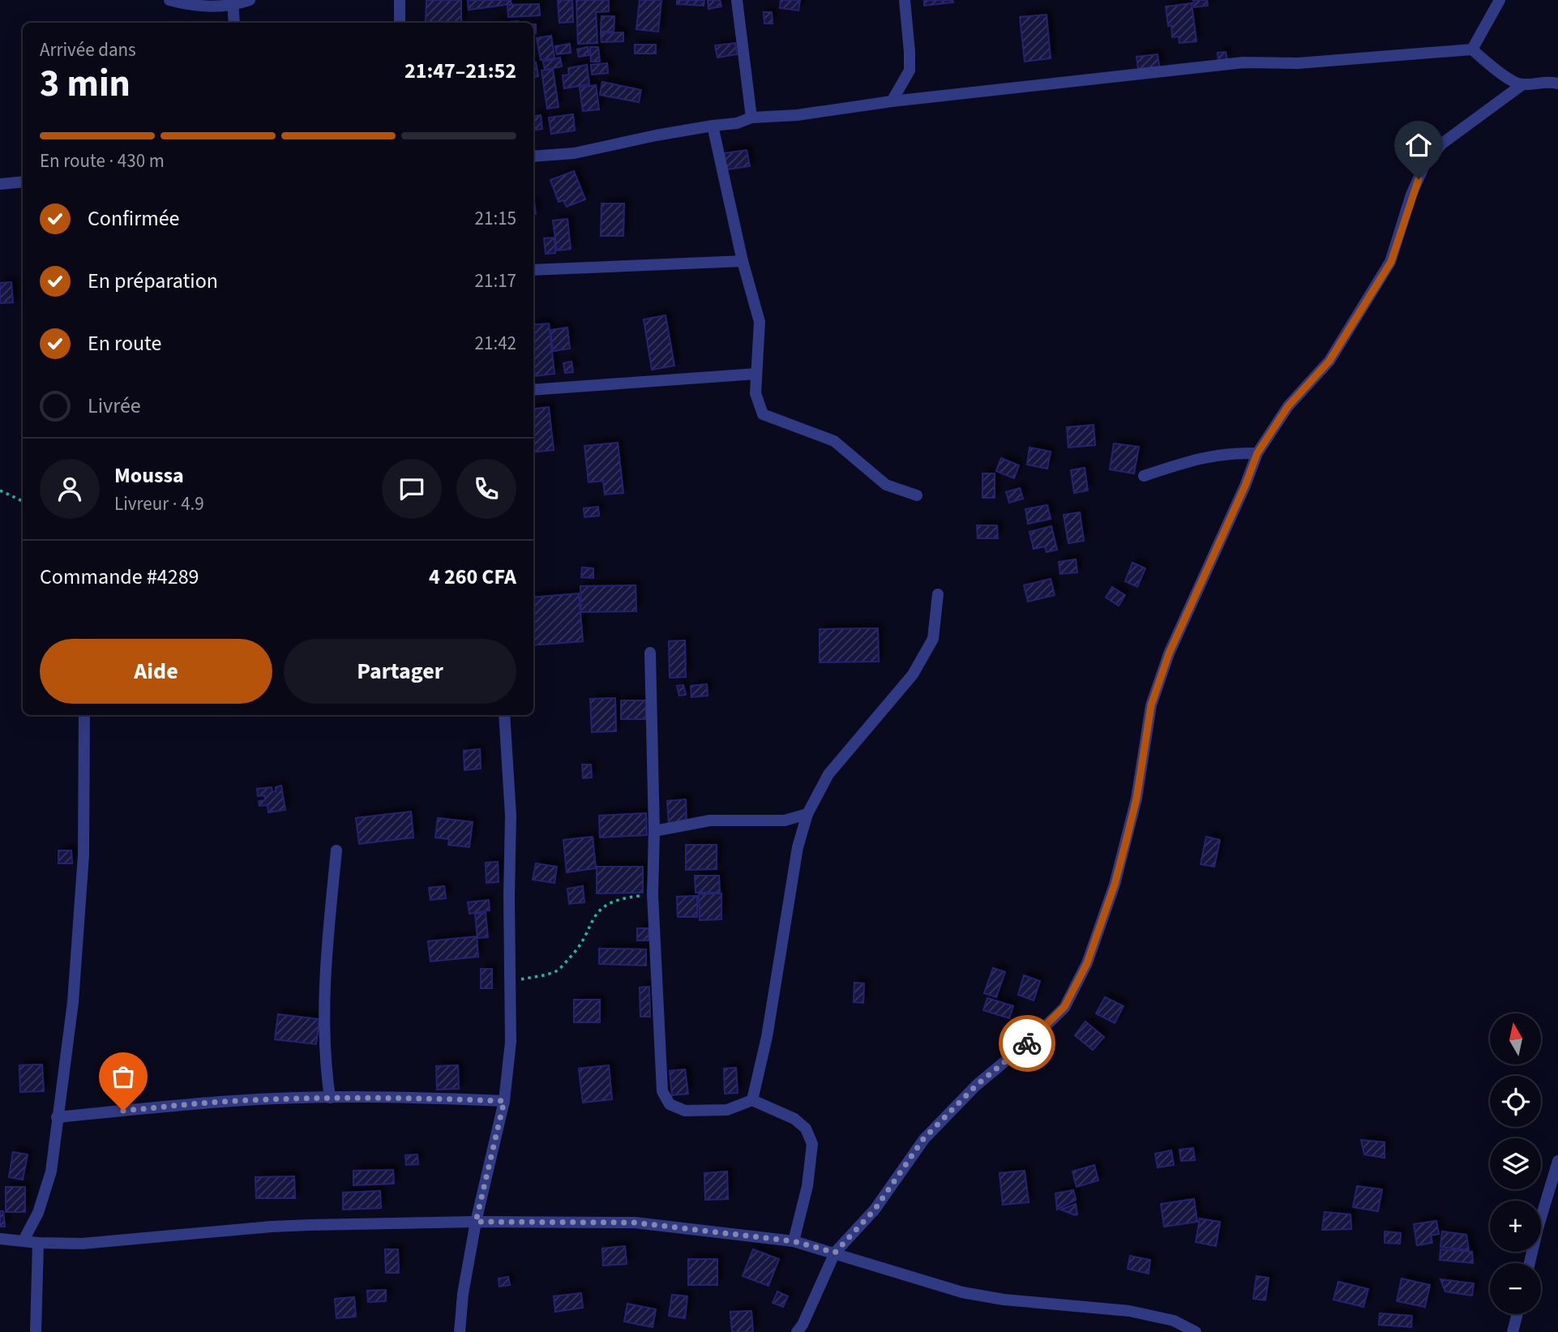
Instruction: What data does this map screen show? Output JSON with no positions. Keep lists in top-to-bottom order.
{
  "north": "top",
  "page": {
    "heading": ["3 min", "Arrivée dans", "21:47–21:52"],
    "panel": [
      "Moussa",
      "Livreur · 4.9",
      "Commande #4289",
      "4 260 CFA"
    ],
    "bar": "En route · 430 m",
    "list": [
      ["Confirmée", "21:15"],
      ["En préparation", "21:17"],
      ["En route", "21:42"],
      "Livrée"
    ],
    "buttons": ["Aide", "Partager"],
    "map_buttons": ["+", "−"]
  }
}
